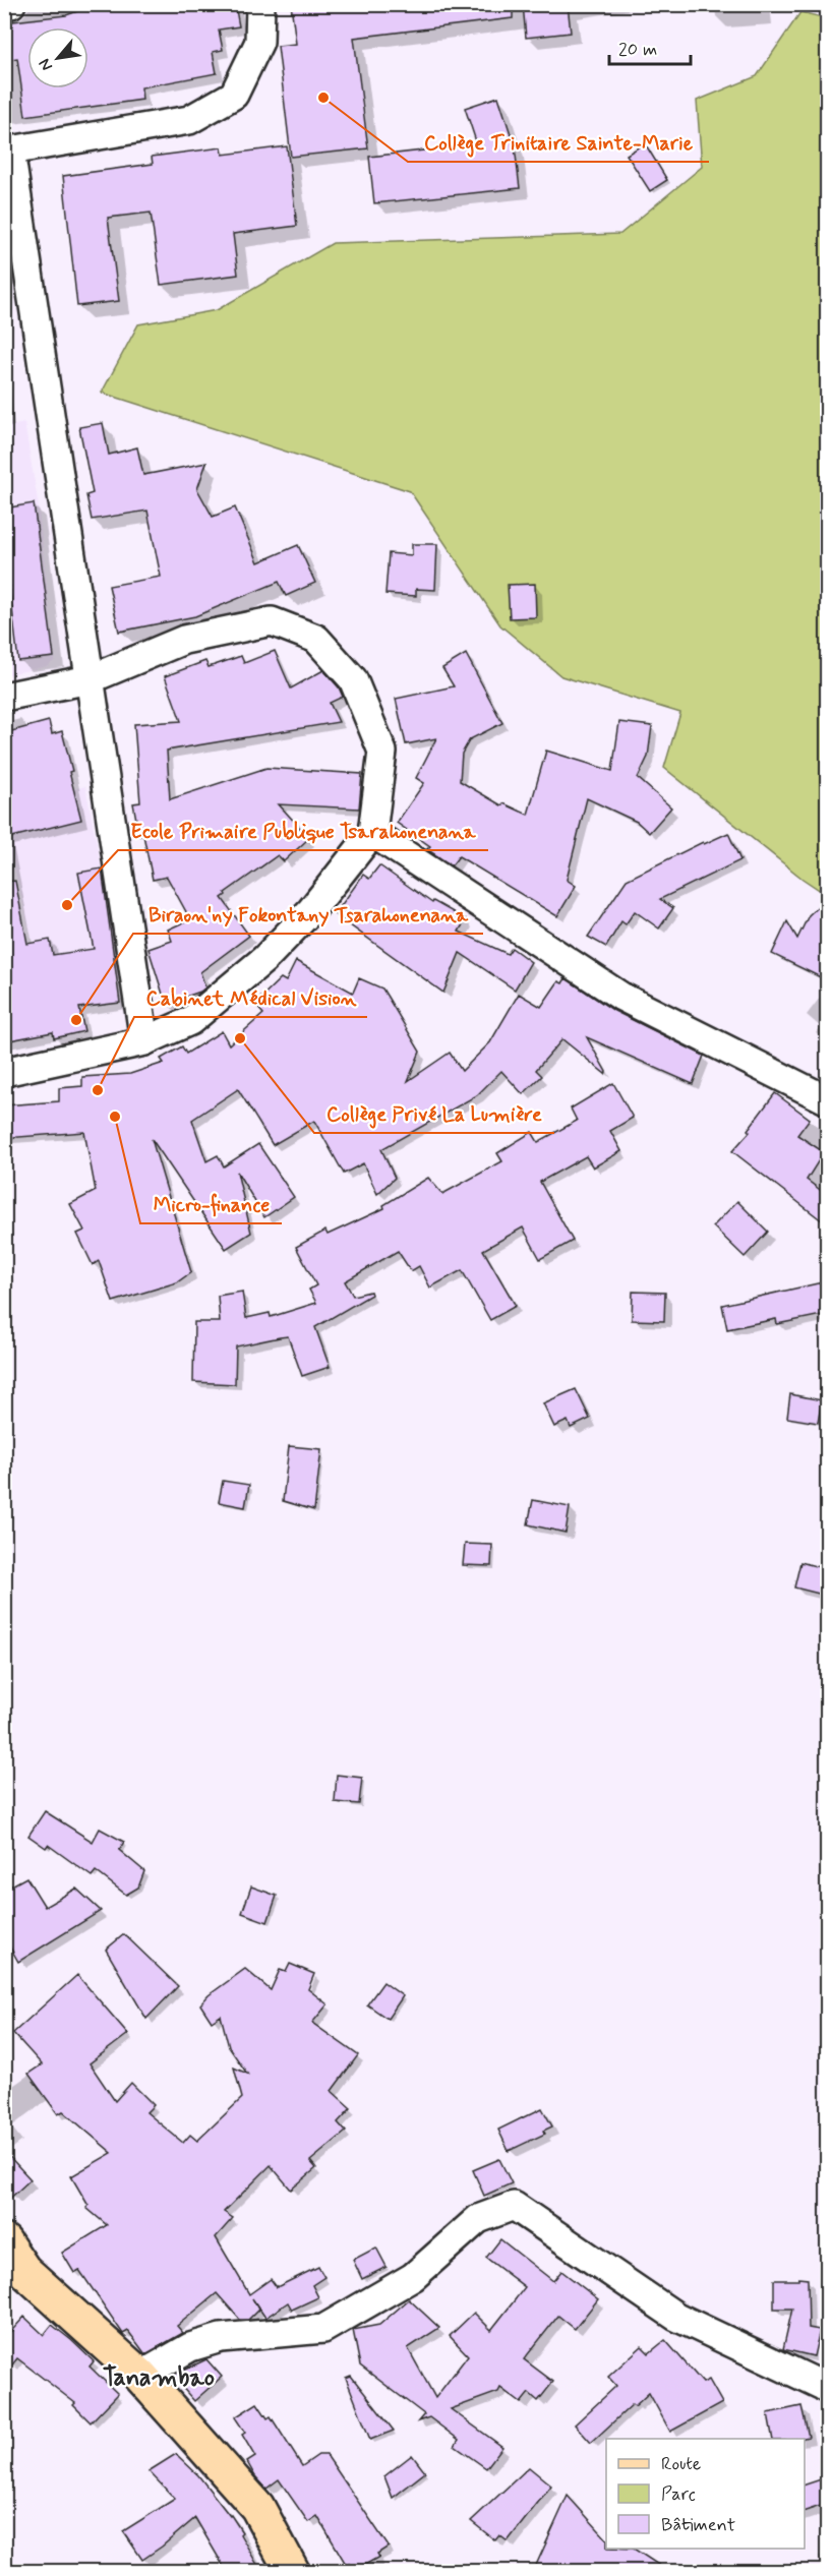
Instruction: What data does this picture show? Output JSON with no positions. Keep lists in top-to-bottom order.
{
  "districts": ["Tanambao"],
  "places": [
    "Collège Trinitaire Sainte-Marie",
    "Ecole Primaire Publique Tsarahonenana",
    "Biraon'ny Fokontany Tsarahonenana",
    "Collège Privé La Lumière",
    "Cabinet Médical Vision",
    "Micro-finance"
  ],
  "legend": ["Route", "Parc", "Bâtiment"],
  "scale_bar": "20 m",
  "north": "bottom left"
}
